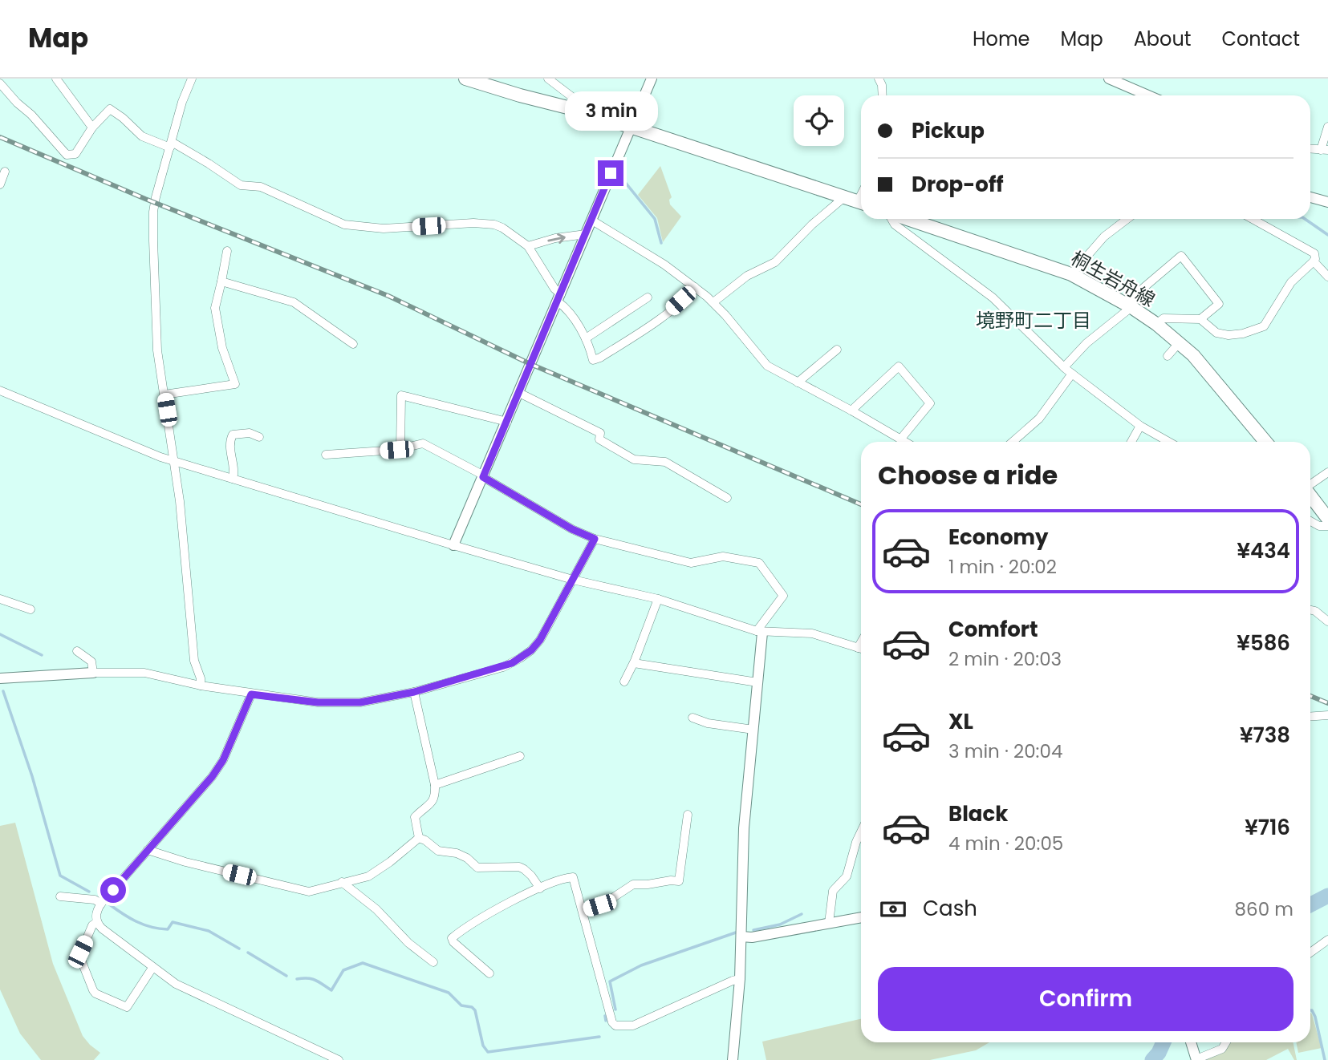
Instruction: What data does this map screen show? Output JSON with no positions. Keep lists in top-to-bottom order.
{
  "streets": {
    "main road": ["桐生岩舟線"]
  },
  "districts": ["境野町二丁目"],
  "page": {
    "header": "Map",
    "nav": [
      "Home",
      "Map",
      "About",
      "Contact"
    ],
    "bubble": "3 min",
    "banner": ["Pickup", "Drop-off"],
    "heading": "Choose a ride",
    "list": [
      {
        "name": "Economy",
        "note": "1 min · 20:02",
        "value": "¥434"
      },
      {
        "name": "Comfort",
        "note": "2 min · 20:03",
        "value": "¥586"
      },
      {
        "name": "XL",
        "note": "3 min · 20:04",
        "value": "¥738"
      },
      {
        "name": "Black",
        "note": "4 min · 20:05",
        "value": "¥716"
      }
    ],
    "pay": ["Cash", "860 m"],
    "buttons": "Confirm"
  }
}
